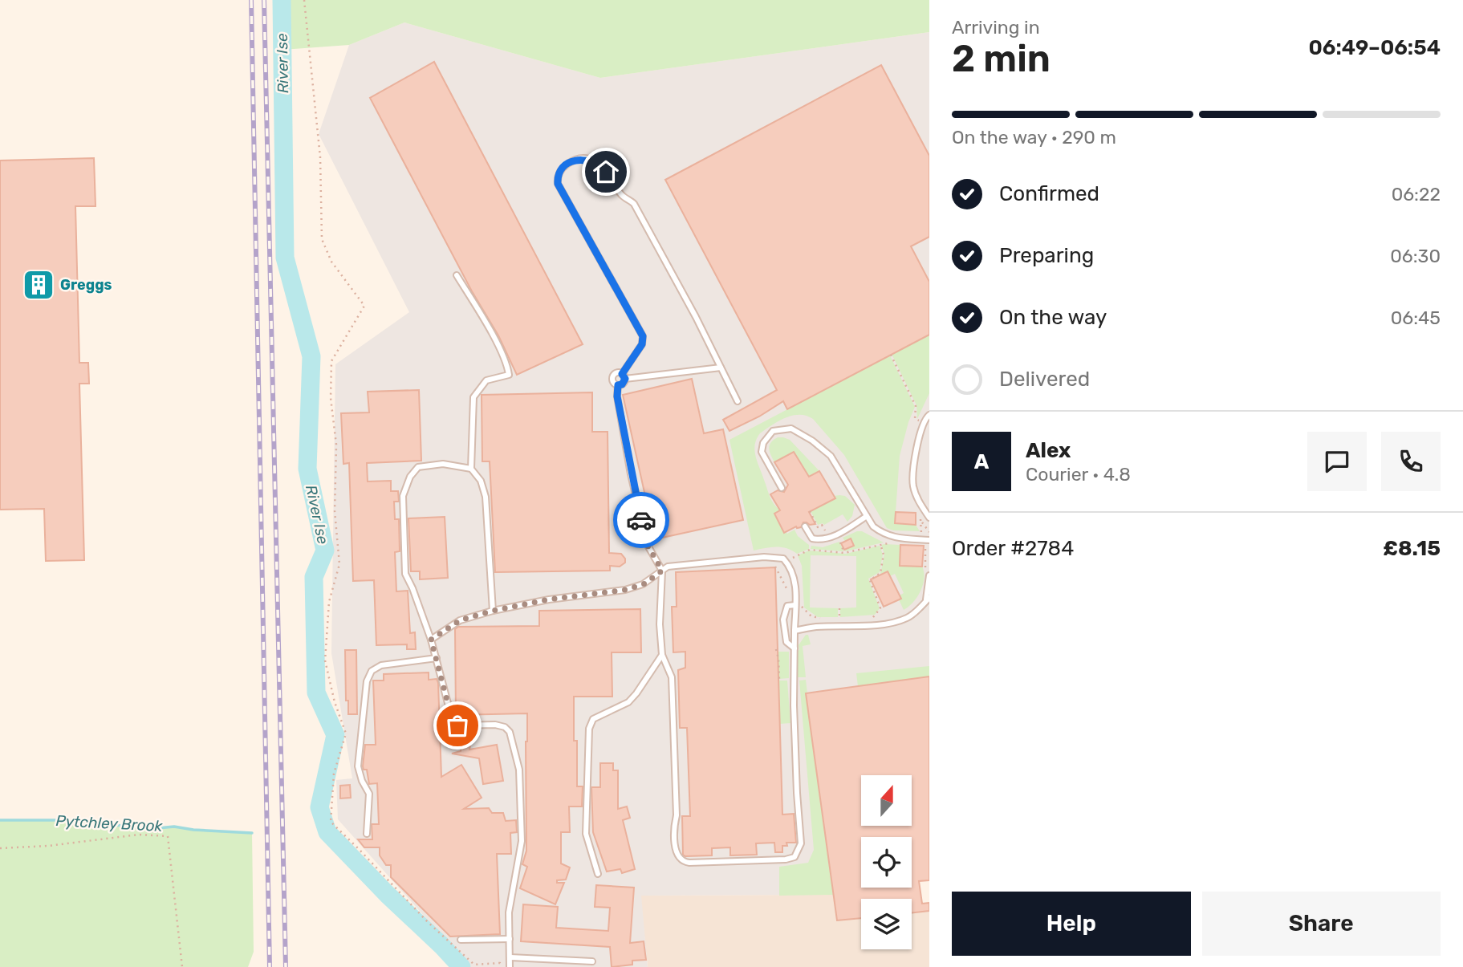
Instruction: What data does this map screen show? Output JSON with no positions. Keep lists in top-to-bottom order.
{
  "water": ["River Ise", "Pytchley Brook"],
  "places": {
    "building": ["Greggs"]
  },
  "north": "top",
  "page": {
    "heading": ["2 min", "Arriving in", "06:49–06:54"],
    "panel": [
      "Alex",
      "Courier · 4.8",
      "Order #2784",
      "£8.15"
    ],
    "bar": "On the way · 290 m",
    "list": [
      ["Confirmed", "06:22"],
      ["Preparing", "06:30"],
      ["On the way", "06:45"],
      "Delivered"
    ],
    "round": "A",
    "buttons": ["Help", "Share"]
  }
}
